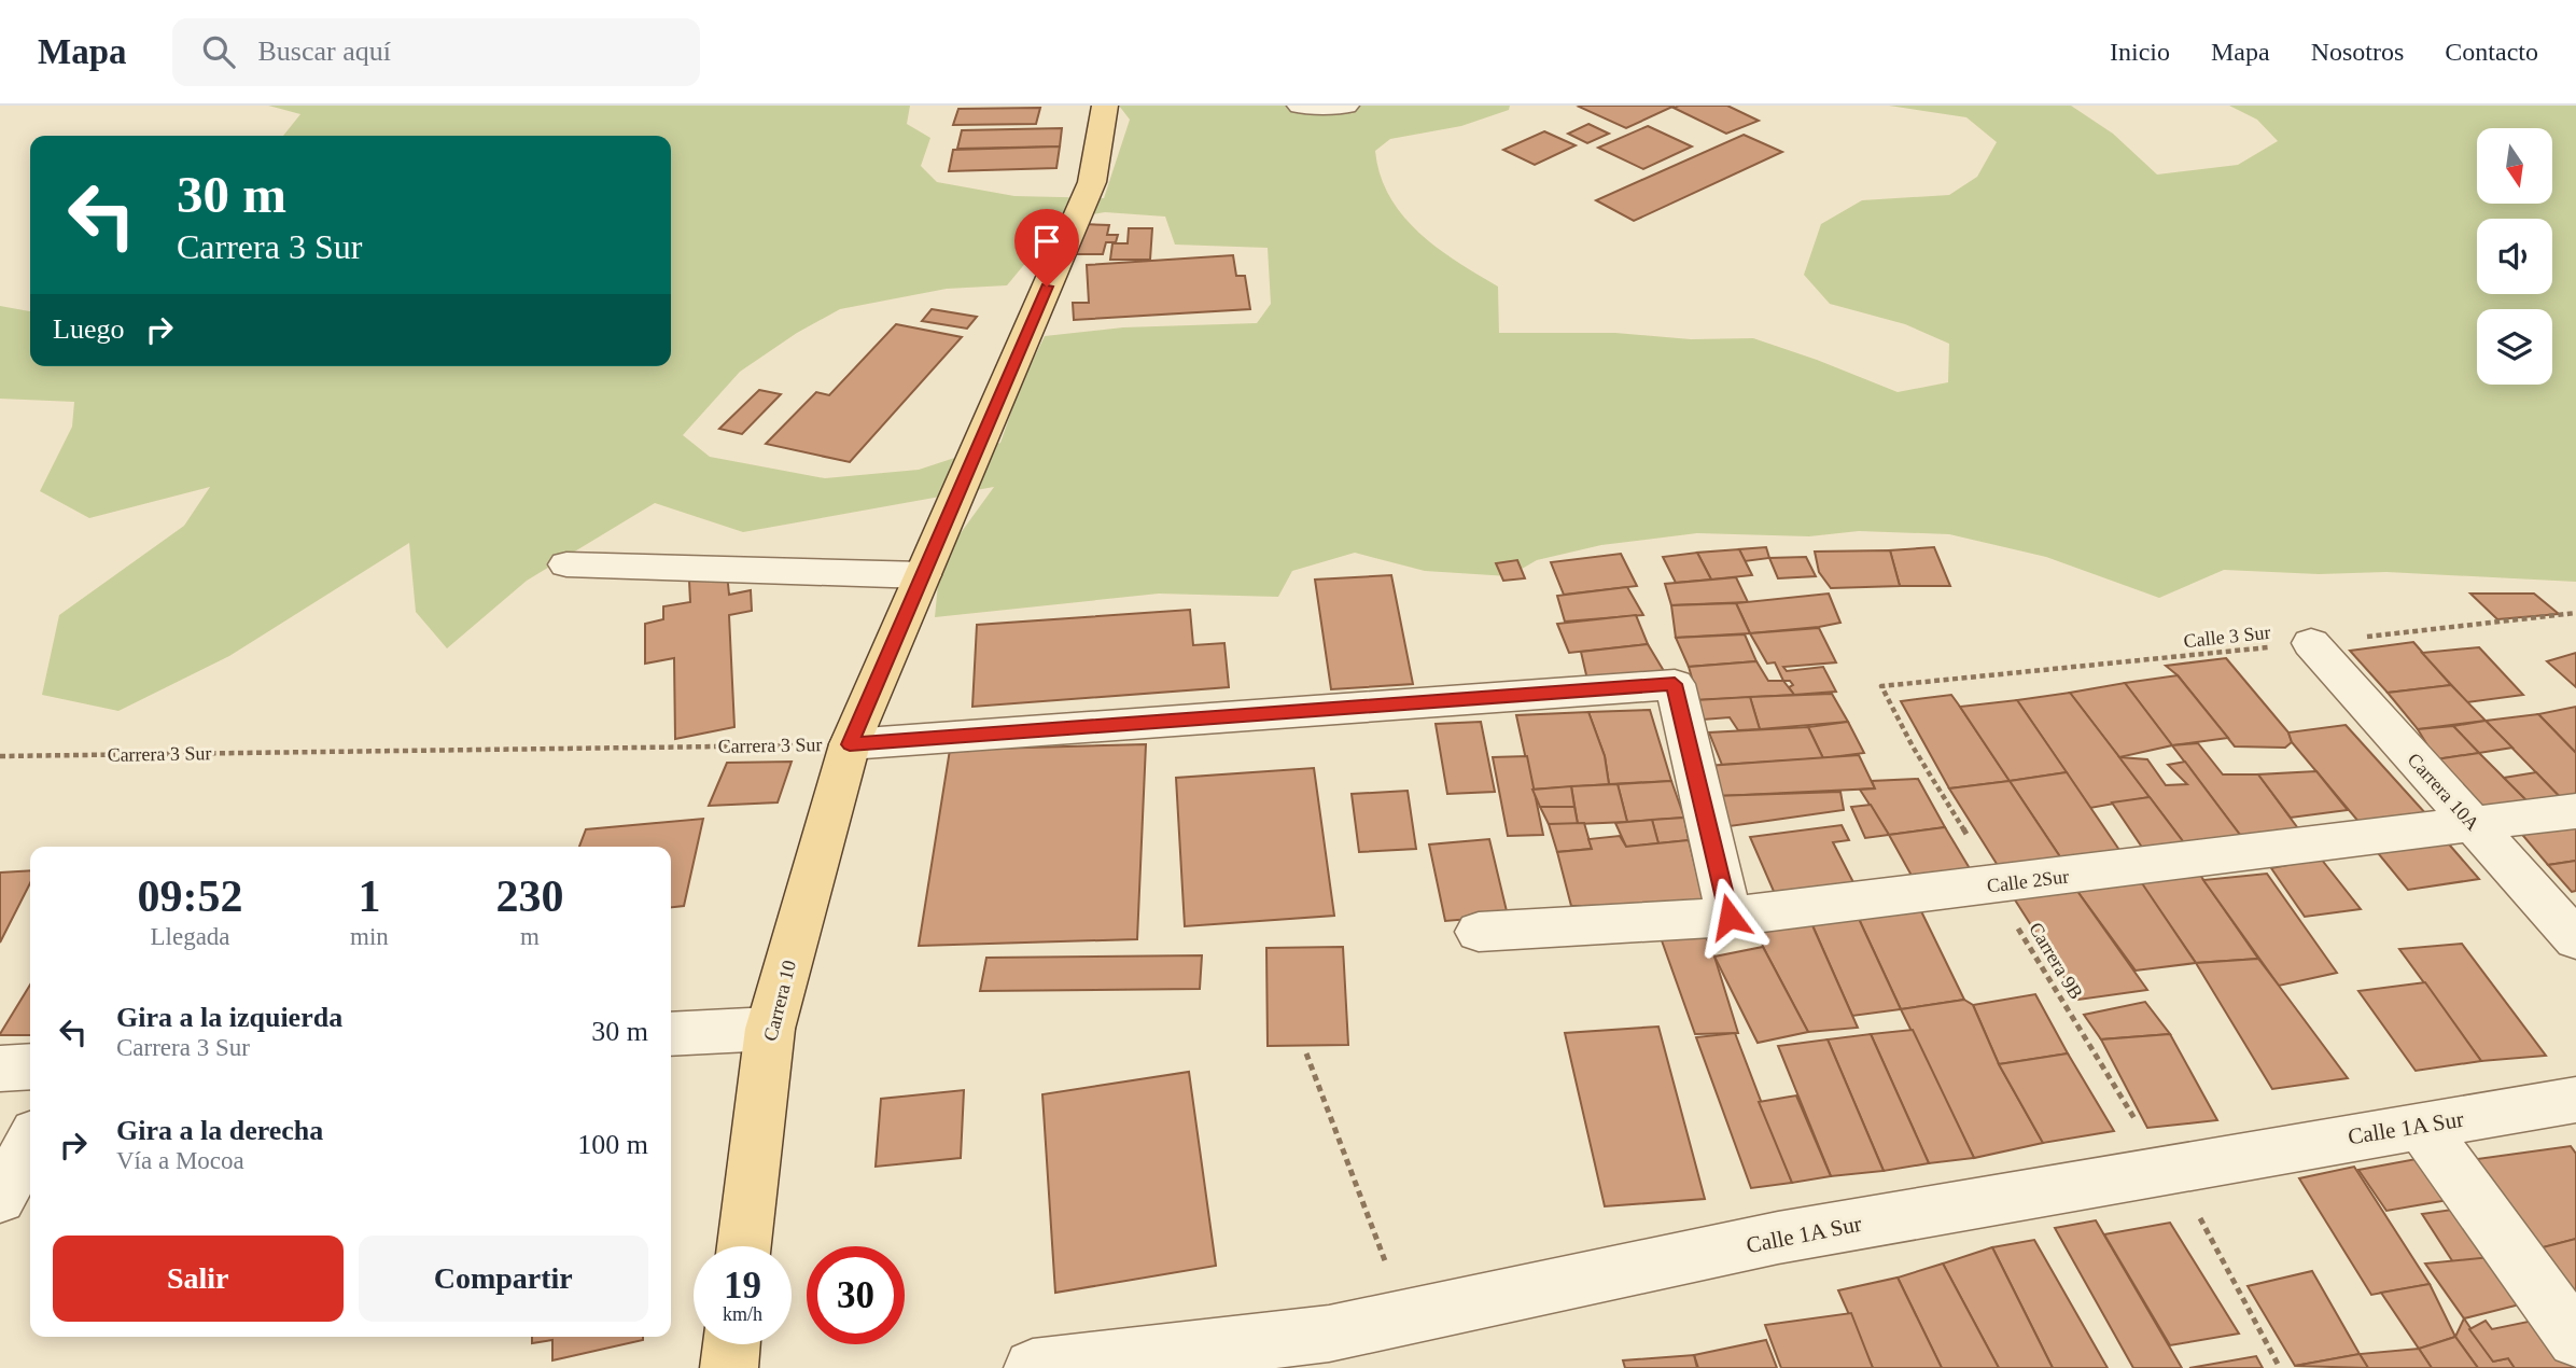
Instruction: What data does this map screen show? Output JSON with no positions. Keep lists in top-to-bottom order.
{
  "streets": {
    "main road": ["Carrera 10"],
    "street": [
      "Carrera 3 Sur",
      "Carrera 10A",
      "Calle 2Sur",
      "Calle 1A Sur"
    ],
    "path": ["Calle 3 Sur", "Carrera 9B"]
  },
  "crossings": [
    ["Calle 3 Sur", "Carrera 10A"],
    ["Calle 3 Sur", "Carrera 9B"],
    ["Carrera 3 Sur", "Calle 2Sur"],
    ["Carrera 3 Sur", "Carrera 10"],
    ["Carrera 10A", "Calle 2Sur"],
    ["Calle 2Sur", "Carrera 9B"],
    ["Carrera 9B", "Calle 1A Sur"]
  ],
  "north": "bottom",
  "page": {
    "header": "Mapa",
    "search": "Buscar aquí",
    "nav": [
      "Inicio",
      "Mapa",
      "Nosotros",
      "Contacto"
    ],
    "turn": ["30 m", "Carrera 3 Sur"],
    "then": "Luego",
    "eta": [
      "09:52",
      "Llegada",
      "1",
      "min",
      "230",
      "m"
    ],
    "list": [
      {
        "name": "Gira a la izquierda",
        "note": "Carrera 3 Sur",
        "value": "30 m"
      },
      {
        "name": "Gira a la derecha",
        "note": "Vía a Mocoa",
        "value": "100 m"
      }
    ],
    "buttons": ["Salir", "Compartir"],
    "speed": "19 km/h",
    "limit": "30"
  }
}
